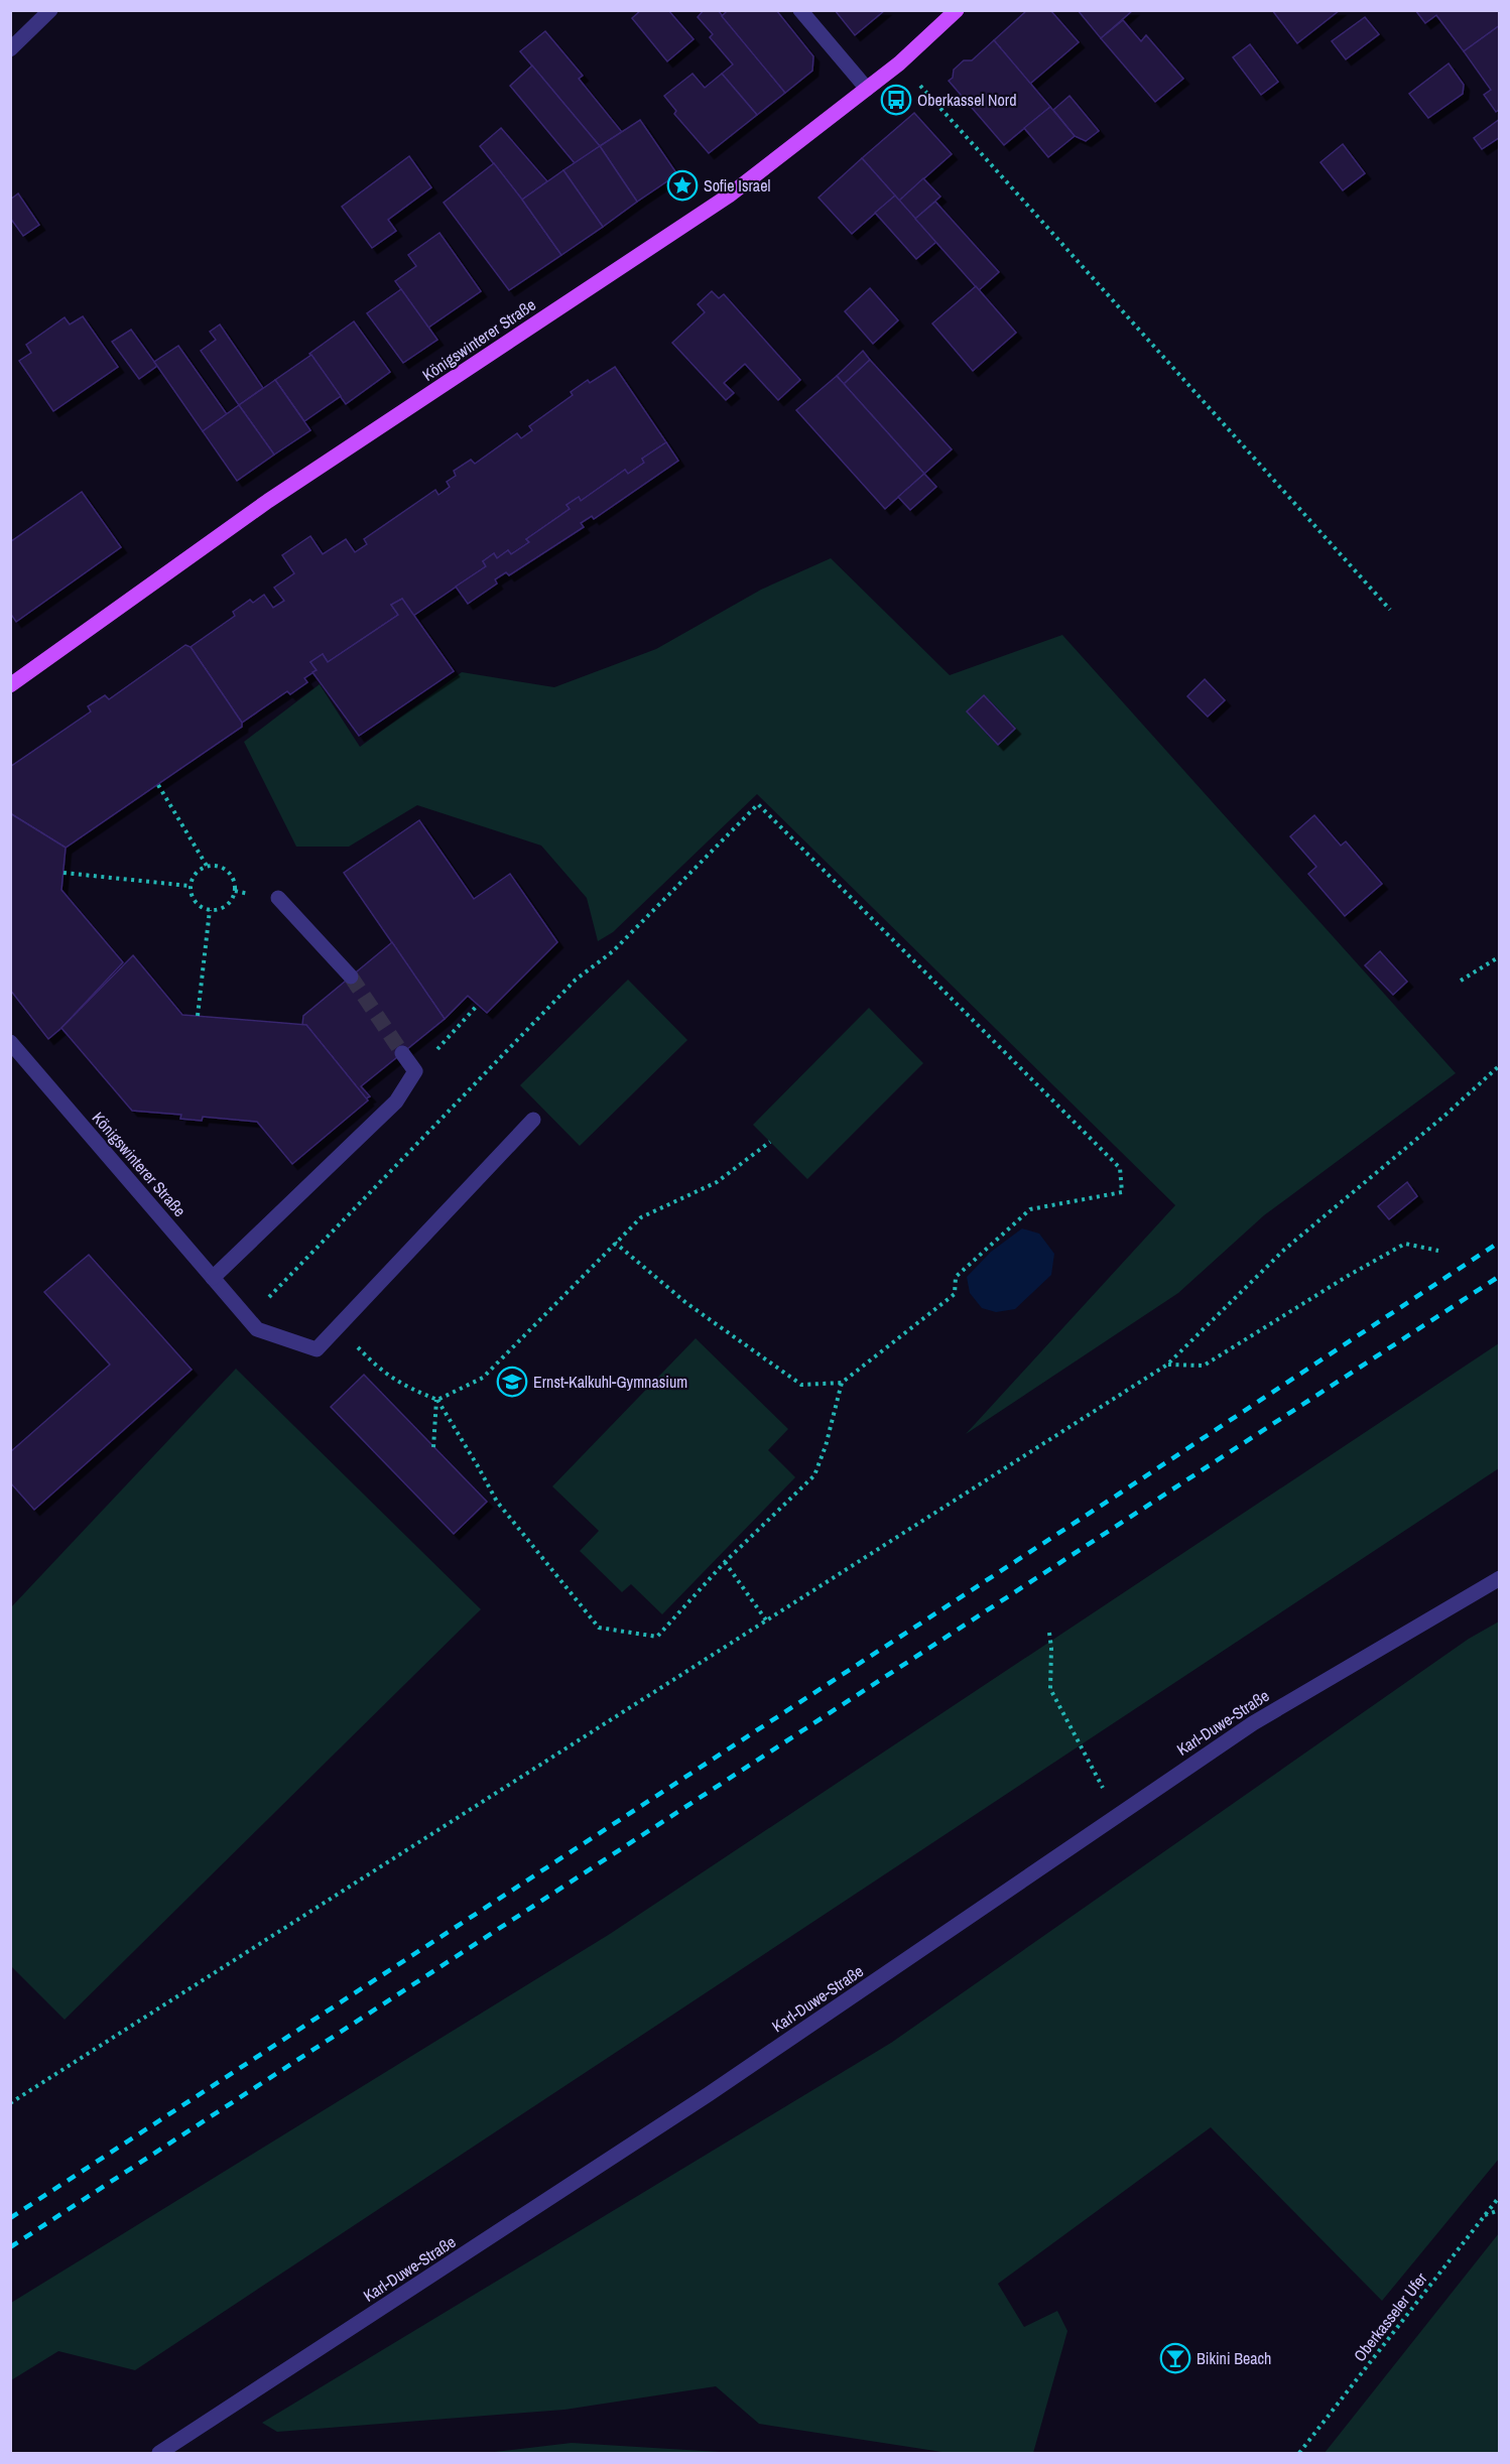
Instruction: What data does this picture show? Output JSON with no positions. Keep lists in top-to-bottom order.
{
  "streets": {
    "main road": ["Königswinterer Straße"],
    "street": ["Karl-Duwe-Straße"],
    "path": ["Oberkasseler Ufer"]
  },
  "places": {
    "bus stop": ["Oberkassel Nord"],
    "place": ["Sofie Israel"],
    "school or university": ["Ernst-Kalkuhl-Gymnasium"],
    "bar": ["Bikini Beach"]
  }
}
